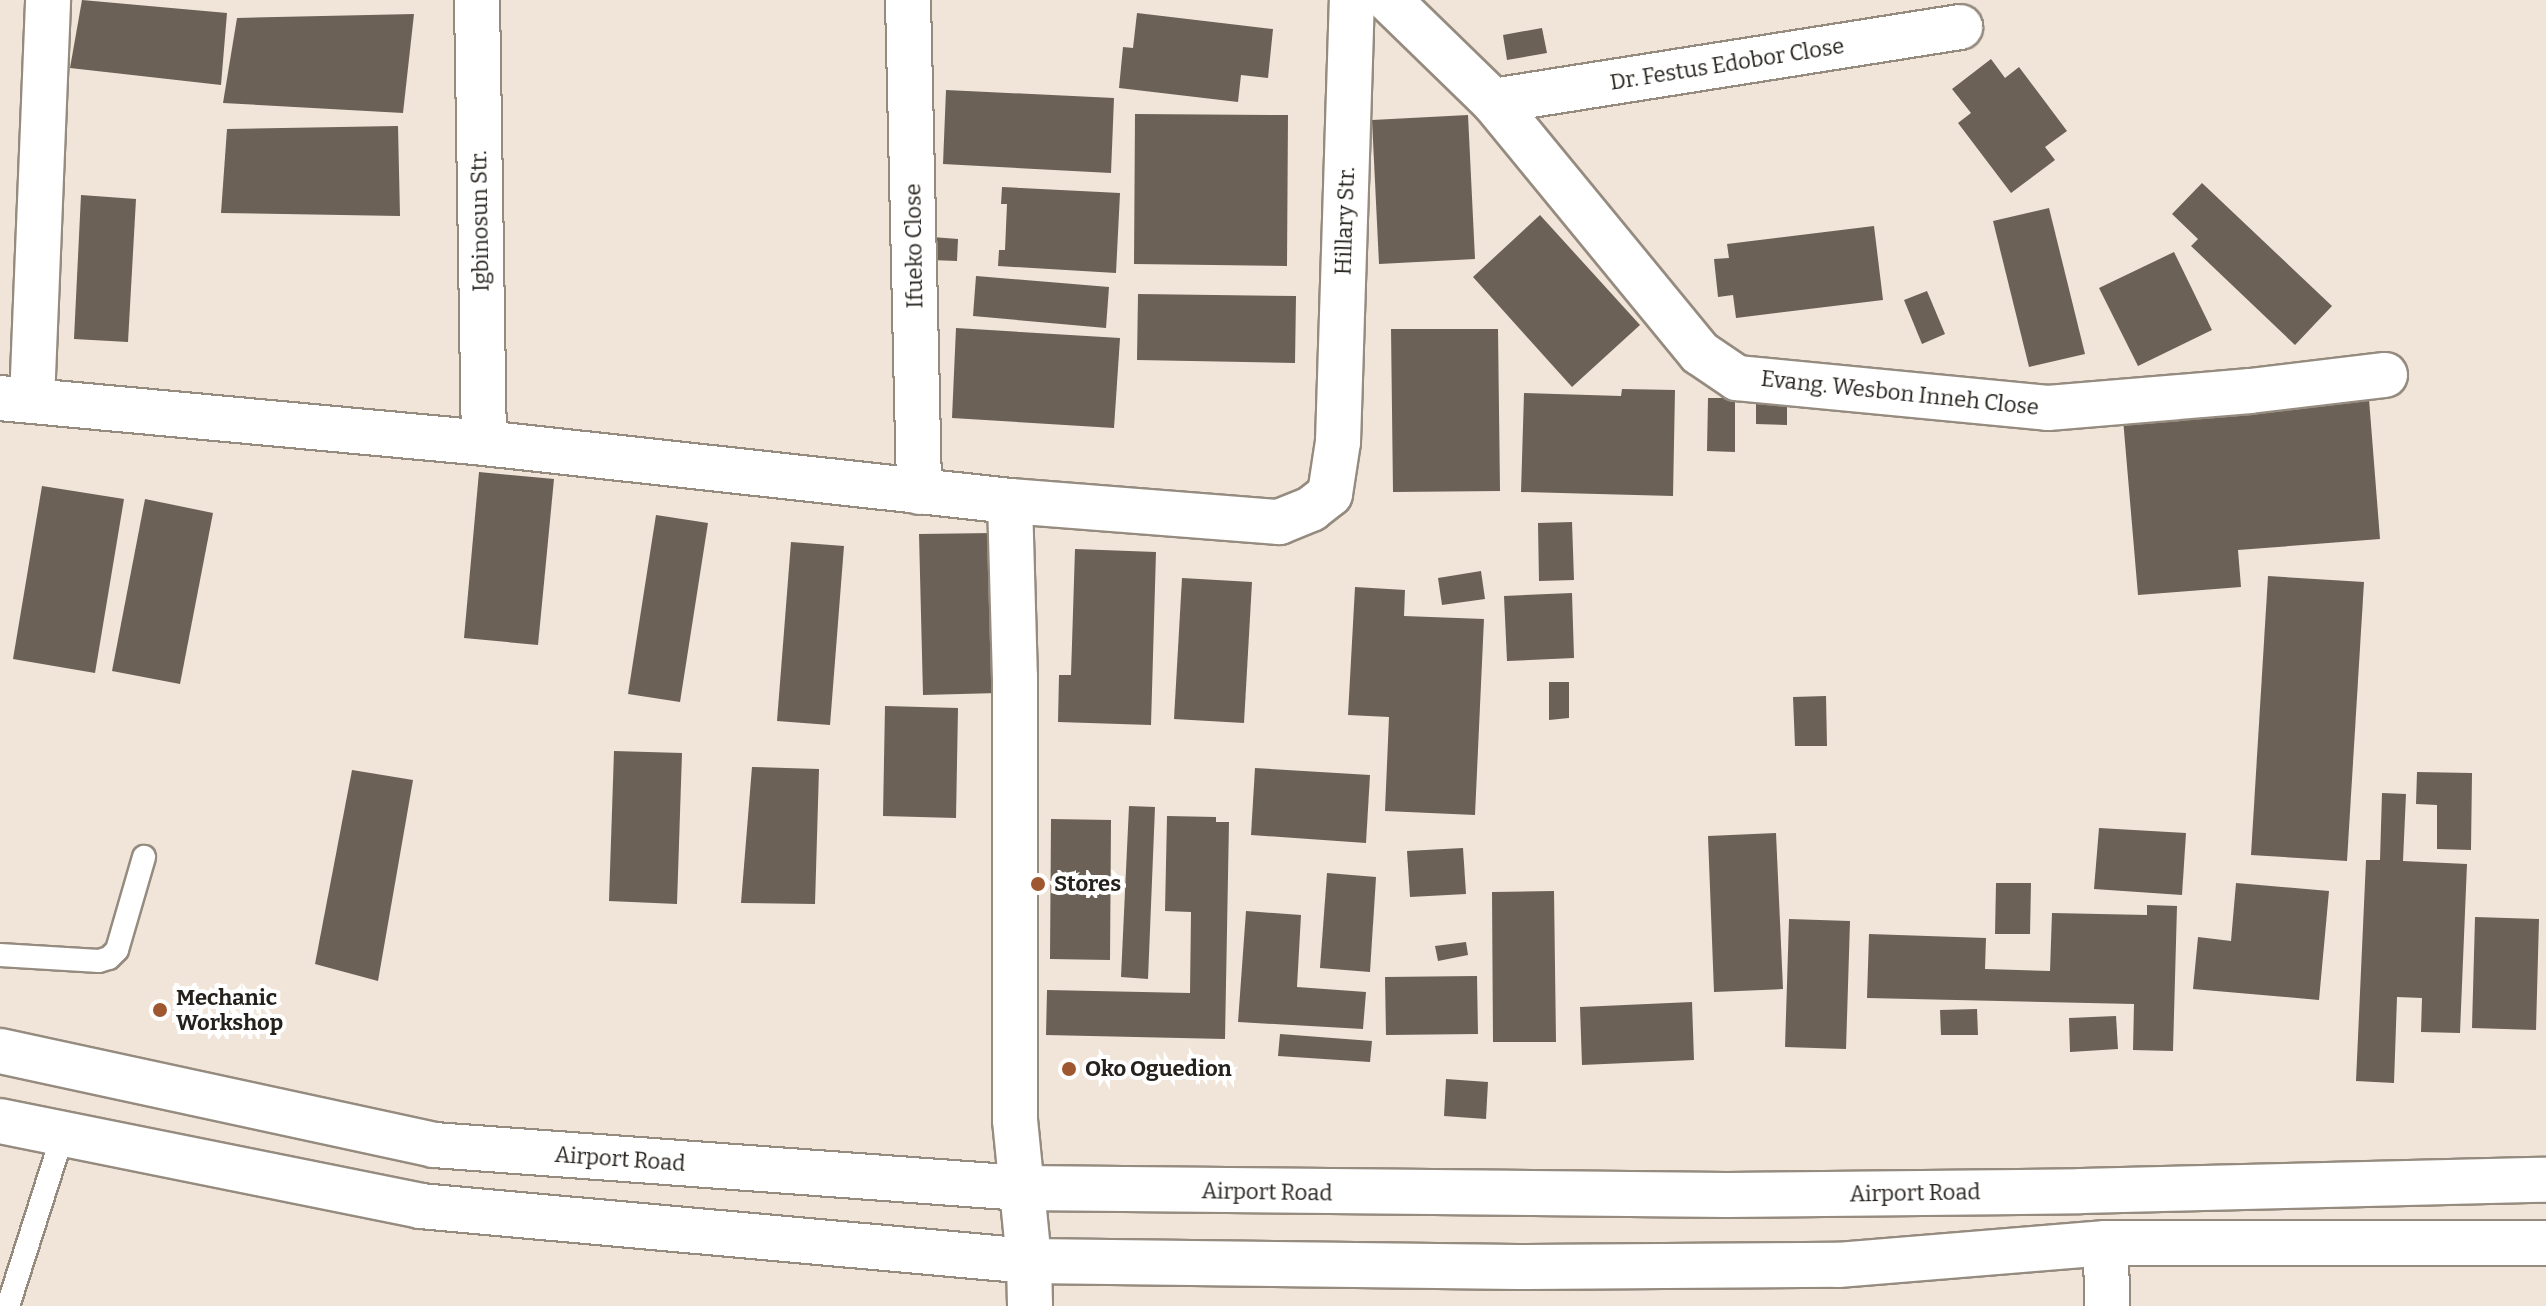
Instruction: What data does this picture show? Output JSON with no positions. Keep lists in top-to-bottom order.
{
  "streets": {
    "street": [
      "Dr. Festus Edobor Close",
      "Igbinosun Str.",
      "Hillary Str.",
      "Ifueko Close",
      "Evang. Wesbon Inneh Close",
      "Airport Road"
    ]
  },
  "crossings": [
    ["Dr. Festus Edobor Close", "Evang. Wesbon Inneh Close"]
  ],
  "places": ["Stores", "Mechanic Workshop", "Oko Oguedion"]
}
